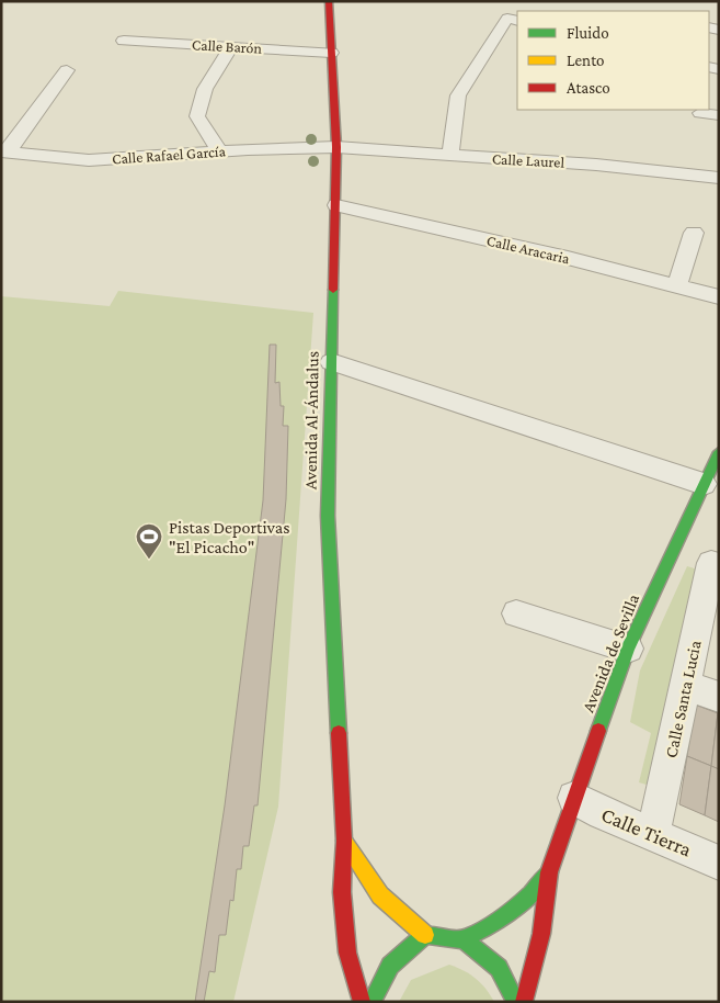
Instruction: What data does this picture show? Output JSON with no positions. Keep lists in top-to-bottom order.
{
  "streets": {
    "street": [
      "Calle Barón",
      "Calle Rafael García",
      "Calle Laurel",
      "Calle Aracaria",
      "Avenida Al-Ándalus",
      "Avenida de Sevilla",
      "Calle Santa Lucia",
      "Calle Tierra"
    ]
  },
  "crossings": [
    ["Calle Barón", "Avenida Al-Ándalus"],
    ["Calle Rafael García", "Calle Laurel"],
    ["Calle Rafael García", "Avenida Al-Ándalus"],
    ["Calle Laurel", "Avenida Al-Ándalus"],
    ["Calle Aracaria", "Avenida Al-Ándalus"],
    ["Avenida de Sevilla", "Calle Santa Lucia"],
    ["Avenida de Sevilla", "Calle Tierra"],
    ["Calle Santa Lucia", "Calle Tierra"]
  ],
  "places": {
    "sports": ["Pistas Deportivas \"El Picacho\""]
  },
  "legend": ["Fluido", "Lento", "Atasco"]
}
